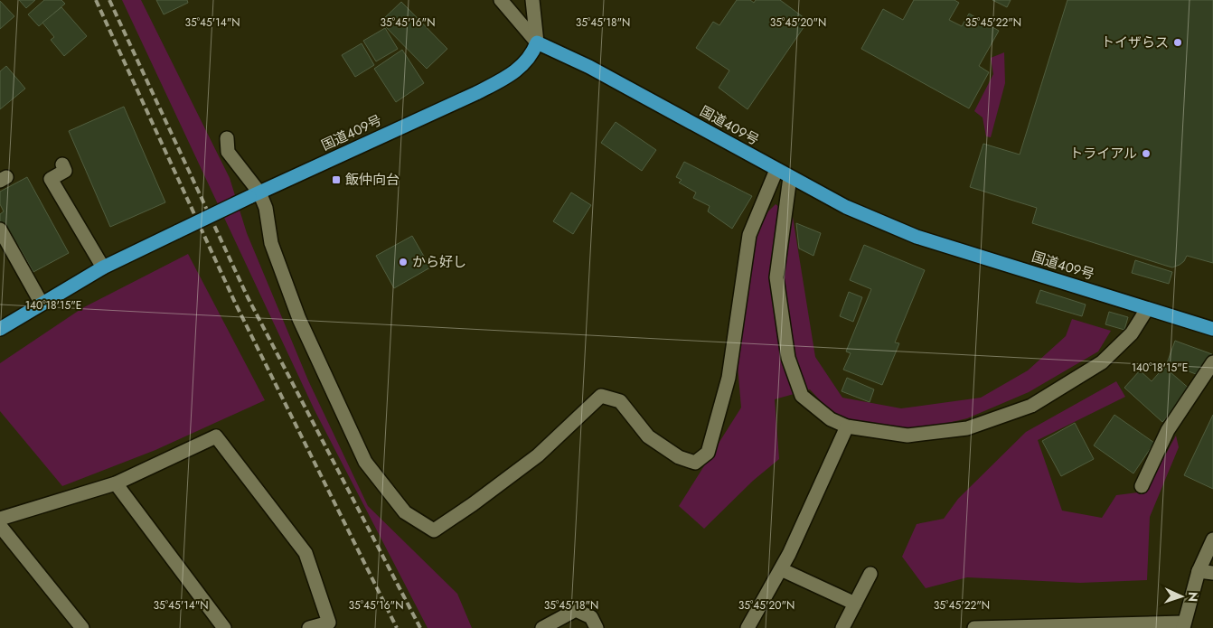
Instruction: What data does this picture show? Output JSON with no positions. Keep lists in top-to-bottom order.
{
  "streets": {
    "highway": ["国道409号"]
  },
  "places": {
    "other": ["トイザらス", "トライアル", "から好し"],
    "transit": ["飯仲向台"]
  },
  "north": "right",
  "coordinates": [
    "35°45'14\"N",
    "35°45'16\"N",
    "35°45'18\"N",
    "35°45'20\"N",
    "35°45'22\"N",
    "140°18'15\"E"
  ]
}
